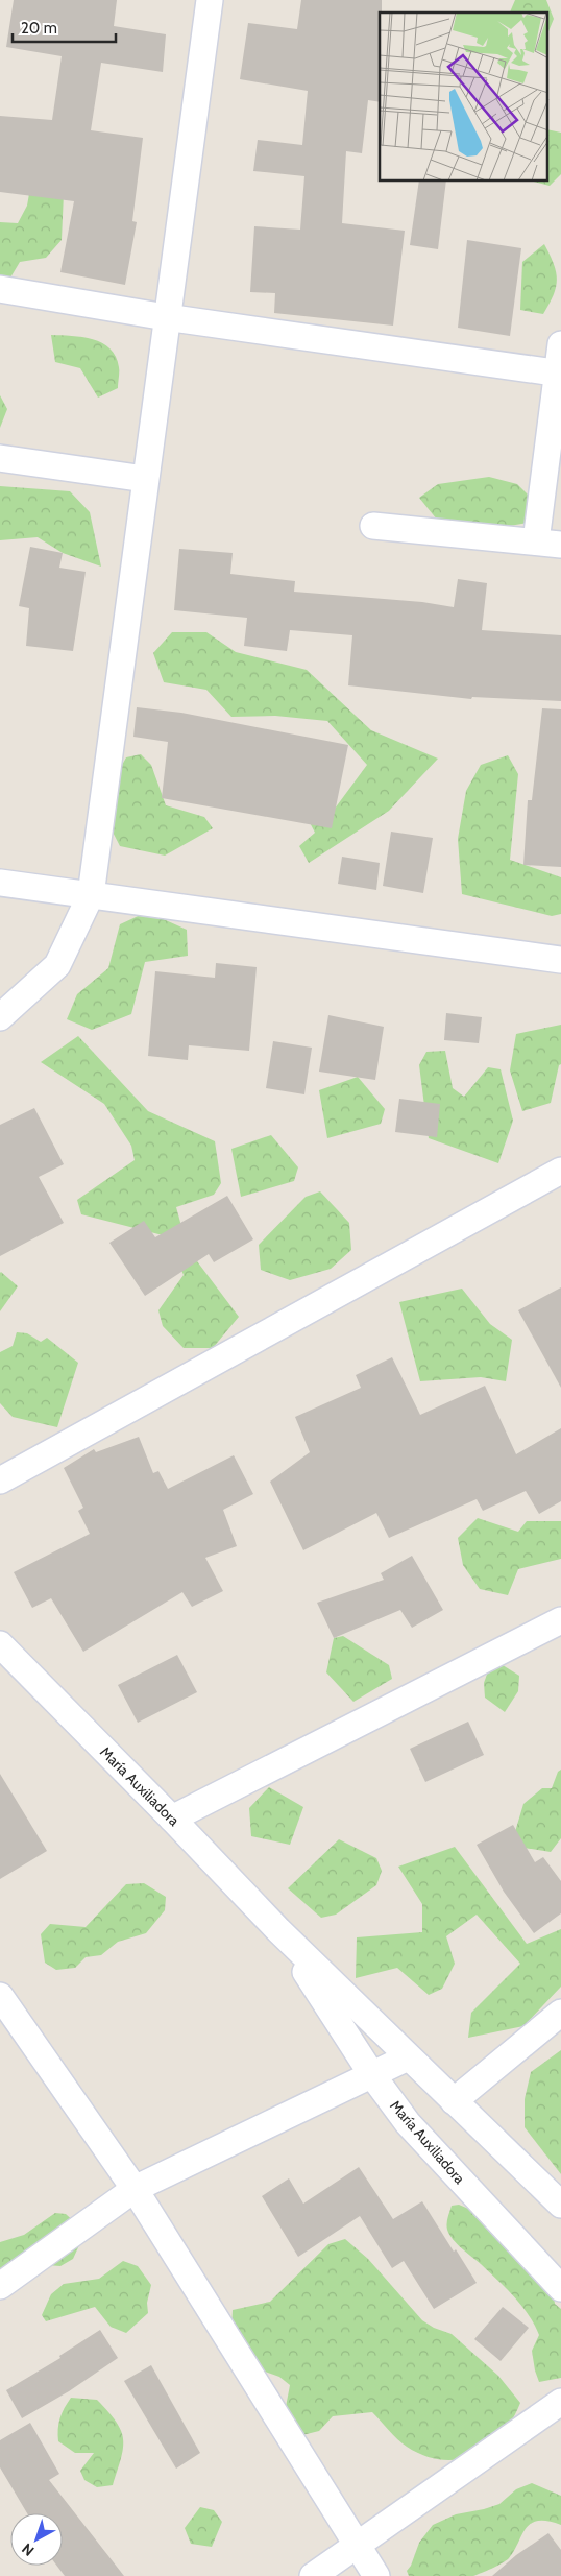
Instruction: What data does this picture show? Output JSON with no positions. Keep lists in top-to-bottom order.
{
  "streets": {
    "street": ["María Auxiliadora"]
  },
  "scale_bar": "20 m",
  "north": "bottom left"
}
